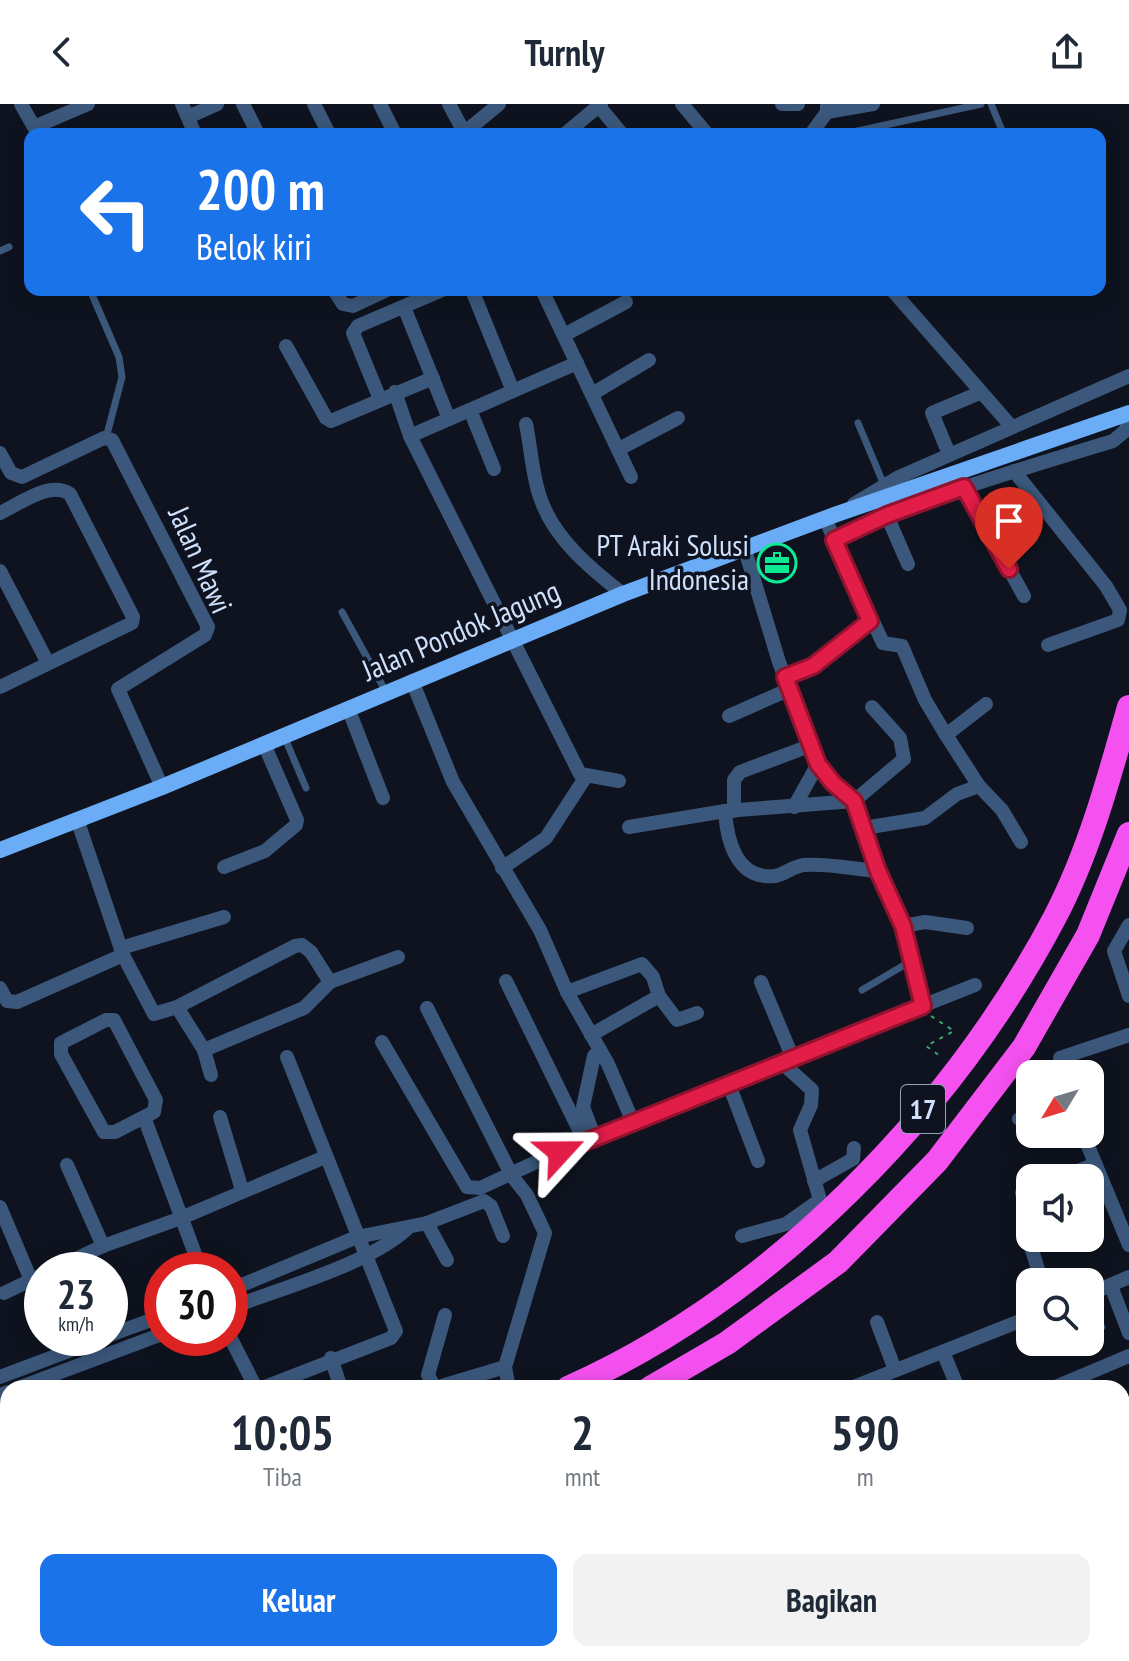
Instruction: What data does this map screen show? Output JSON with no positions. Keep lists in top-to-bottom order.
{
  "streets": {
    "highway": ["17"],
    "street": ["Jalan Mawi", "Jalan Pondok Jagung"]
  },
  "crossings": [
    ["Jalan Mawi", "Jalan Pondok Jagung"]
  ],
  "places": {
    "office": ["PT Araki Solusi Indonesia"]
  },
  "north": "bottom left",
  "page": {
    "header": "Turnly",
    "turn": ["200 m", "Belok kiri"],
    "speed": "23 km/h",
    "limit": "30",
    "eta": [
      "10:05",
      "Tiba",
      "2",
      "mnt",
      "590",
      "m"
    ],
    "buttons": ["Keluar", "Bagikan"]
  }
}
